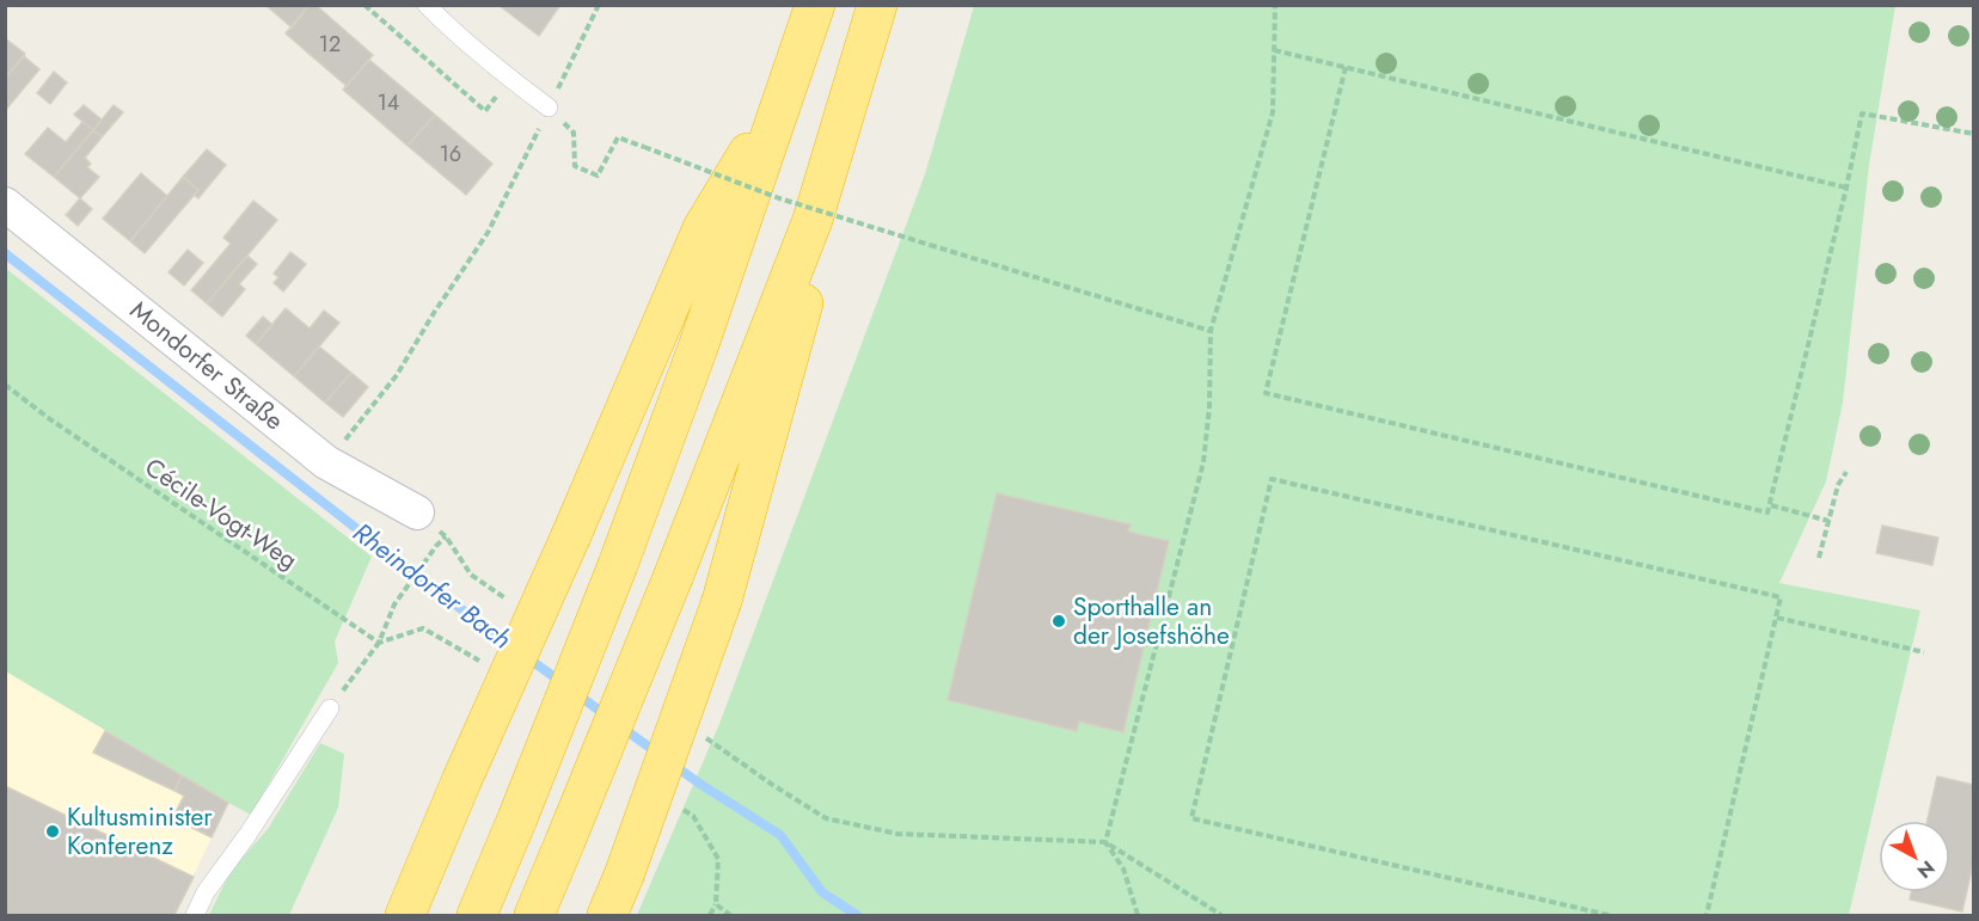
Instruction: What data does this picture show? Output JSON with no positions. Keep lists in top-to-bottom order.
{
  "streets": {
    "street": ["Mondorfer Straße"],
    "path": ["Cécile-Vogt-Weg"]
  },
  "water": ["Rheindorfer Bach"],
  "places": ["Sporthalle an der Josefshöhe", "Kultusminister Konferenz"],
  "house_numbers": ["12", "14", "16"],
  "north": "bottom right"
}
